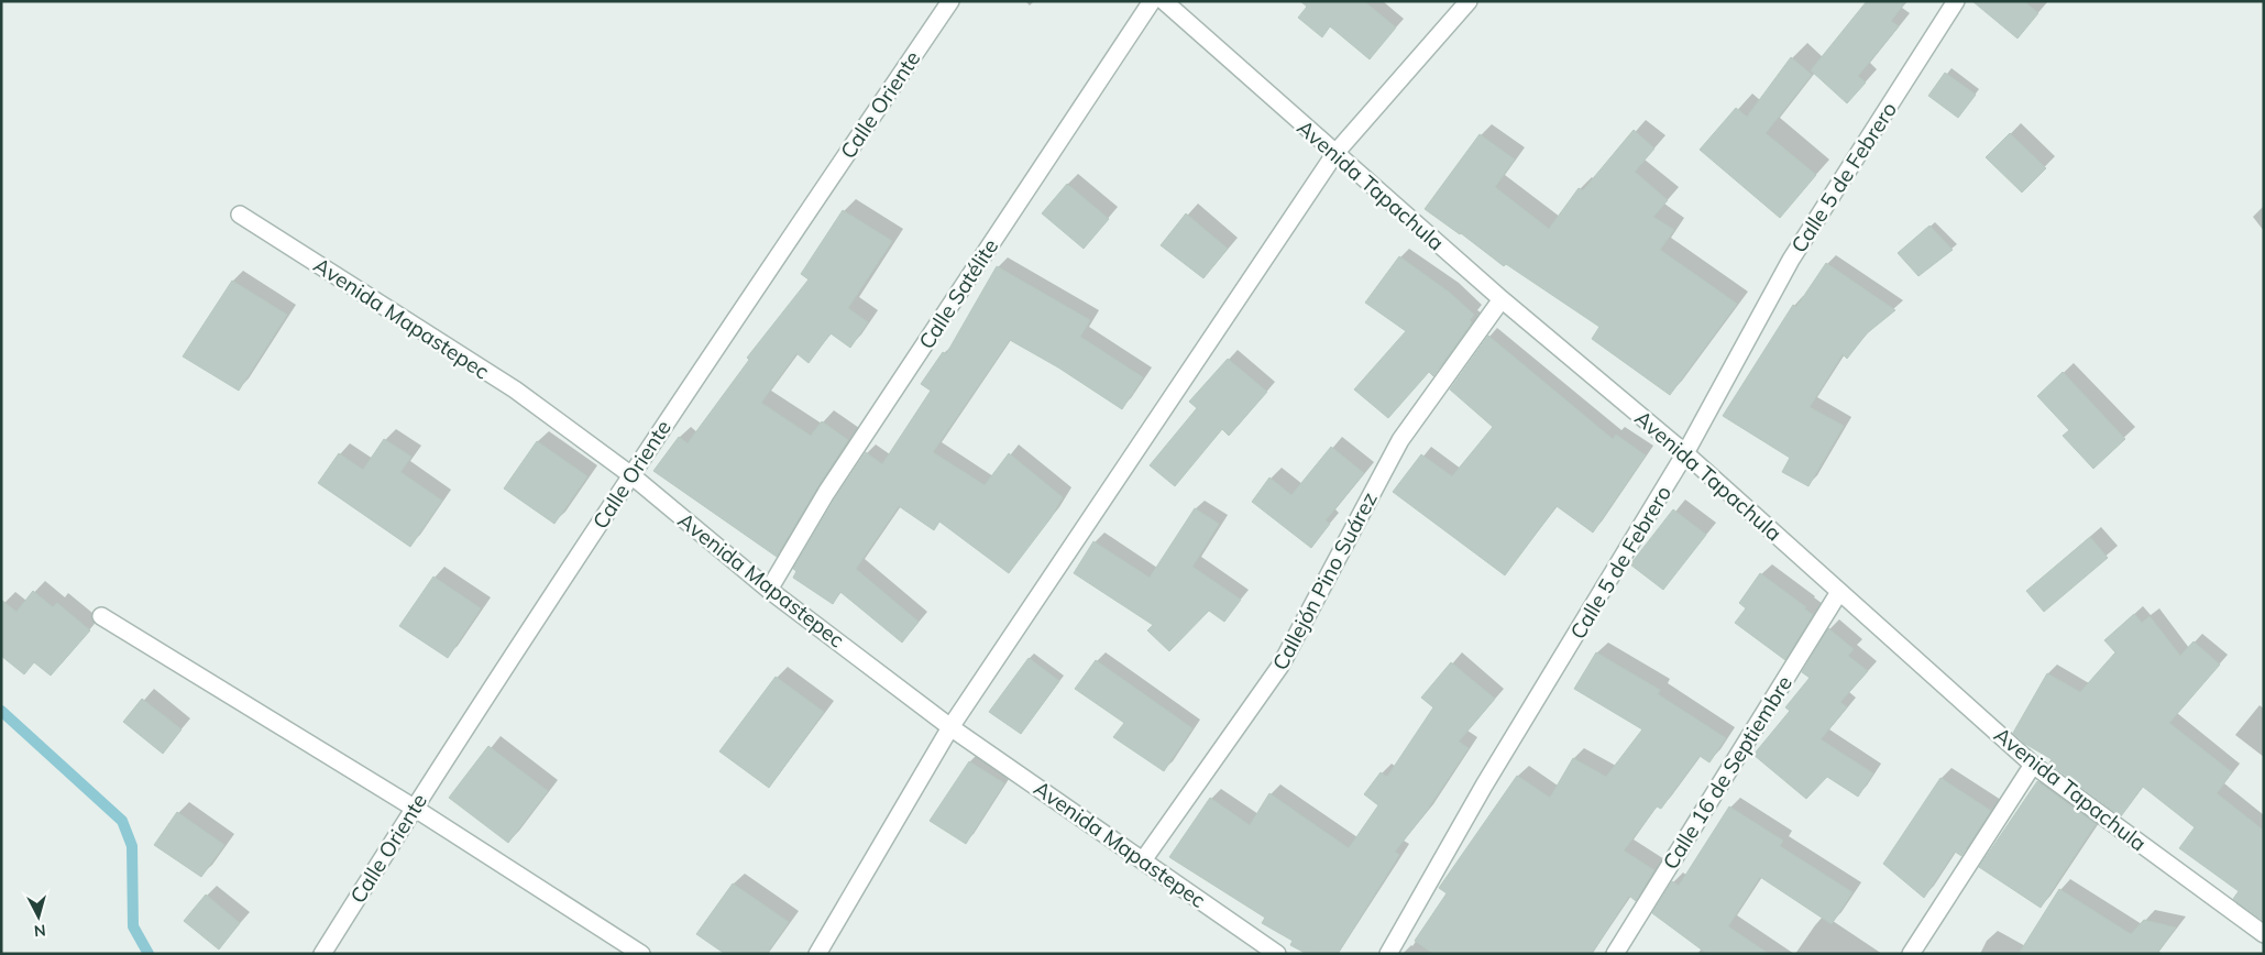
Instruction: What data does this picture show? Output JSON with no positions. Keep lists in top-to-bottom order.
{
  "streets": {
    "street": [
      "Calle Oriente",
      "Calle 5 de Febrero",
      "Avenida Tapachula",
      "Calle Satélite",
      "Avenida Mapastepec",
      "Callejón Pino Suárez",
      "Calle 16 de Septiembre"
    ]
  },
  "crossings": [
    ["Calle Oriente", "Avenida Mapastepec"],
    ["Calle 5 de Febrero", "Avenida Tapachula"],
    ["Avenida Tapachula", "Callejón Pino Suárez"],
    ["Avenida Tapachula", "Calle 16 de Septiembre"],
    ["Calle Satélite", "Avenida Mapastepec"],
    ["Avenida Mapastepec", "Callejón Pino Suárez"]
  ],
  "north": "bottom"
}
